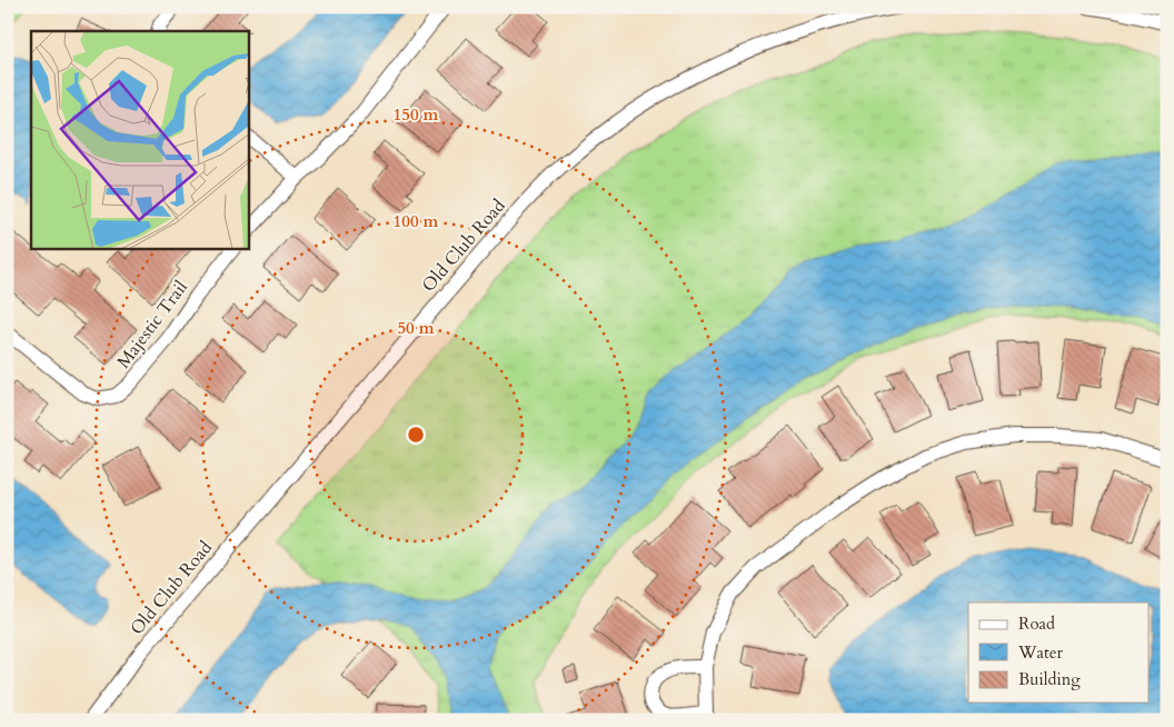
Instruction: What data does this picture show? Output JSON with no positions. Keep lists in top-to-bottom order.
{
  "streets": {
    "street": ["Old Club Road", "Majestic Trail"]
  },
  "legend": ["Road", "Water", "Building"],
  "rings": ["150 m", "100 m", "50 m"]
}
